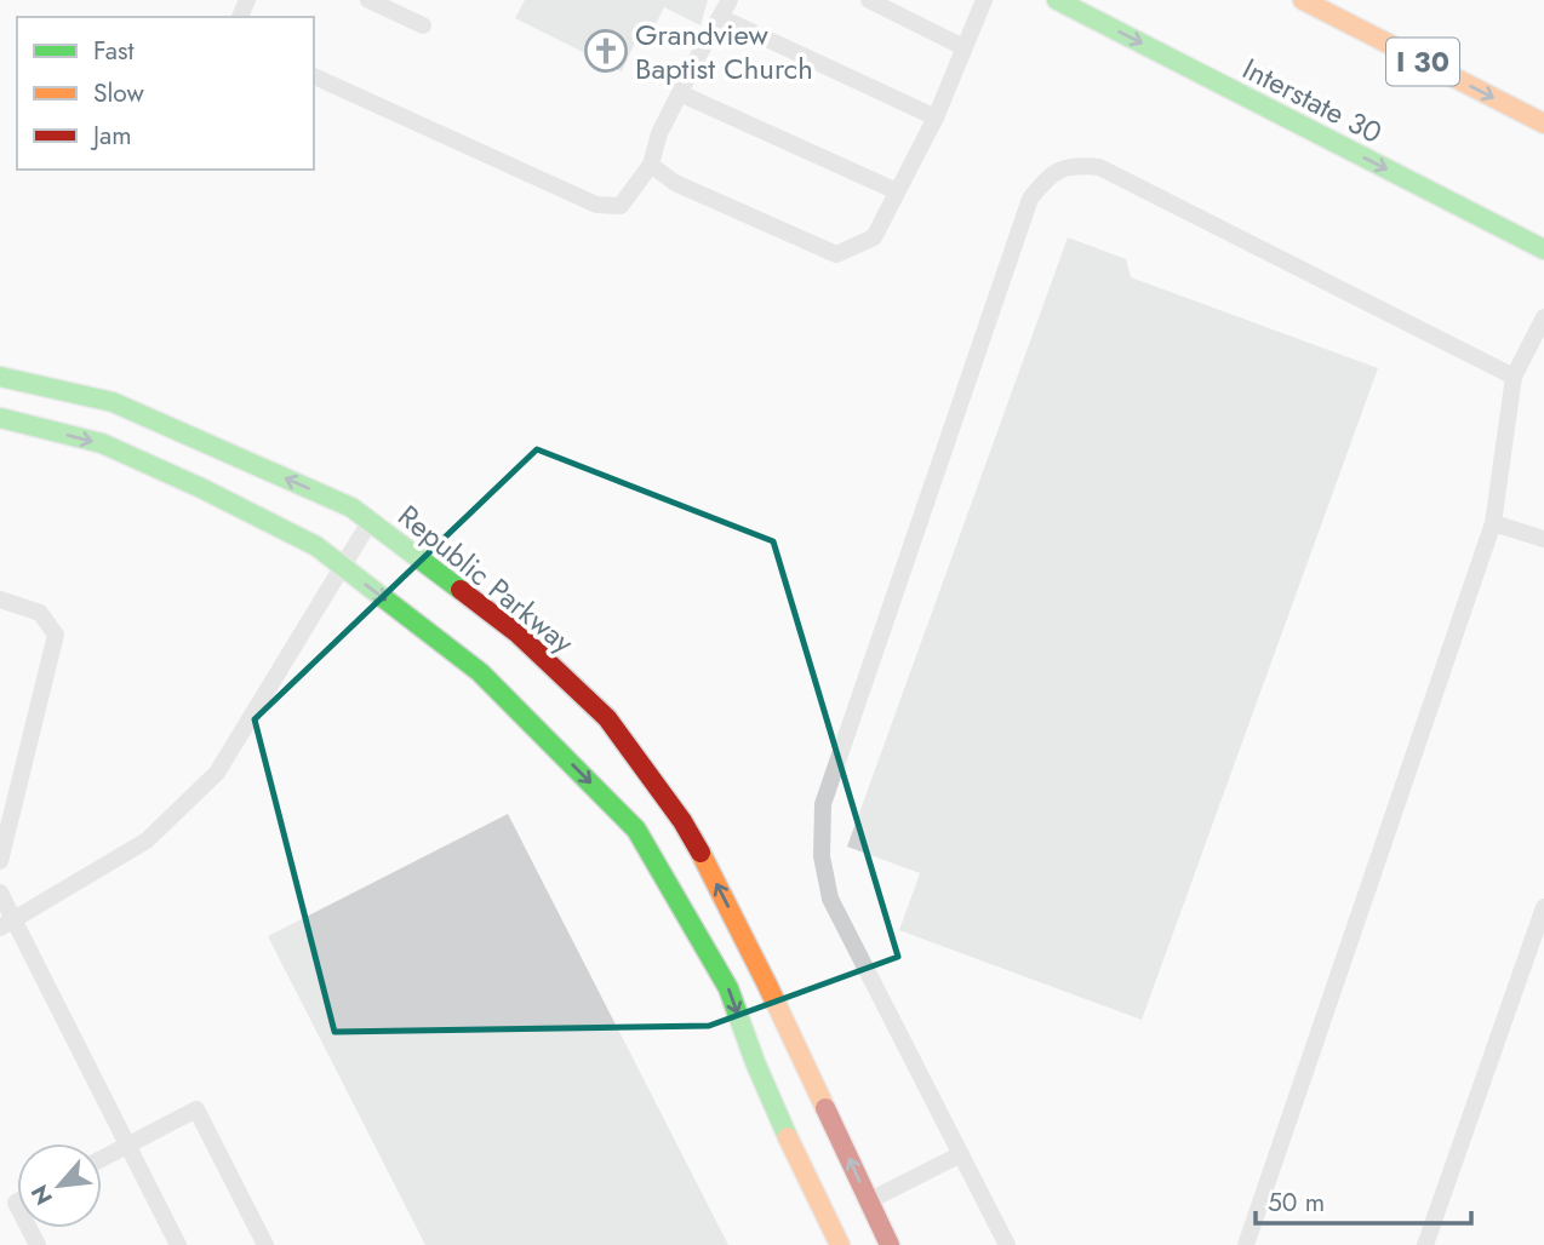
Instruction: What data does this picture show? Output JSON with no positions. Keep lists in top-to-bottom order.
{
  "streets": {
    "main road": ["I 30", "Interstate 30", "Republic Parkway"]
  },
  "places": {
    "church": ["Grandview Baptist Church"]
  },
  "legend": ["Fast", "Slow", "Jam"],
  "scale_bar": "50 m",
  "north": "bottom left"
}
